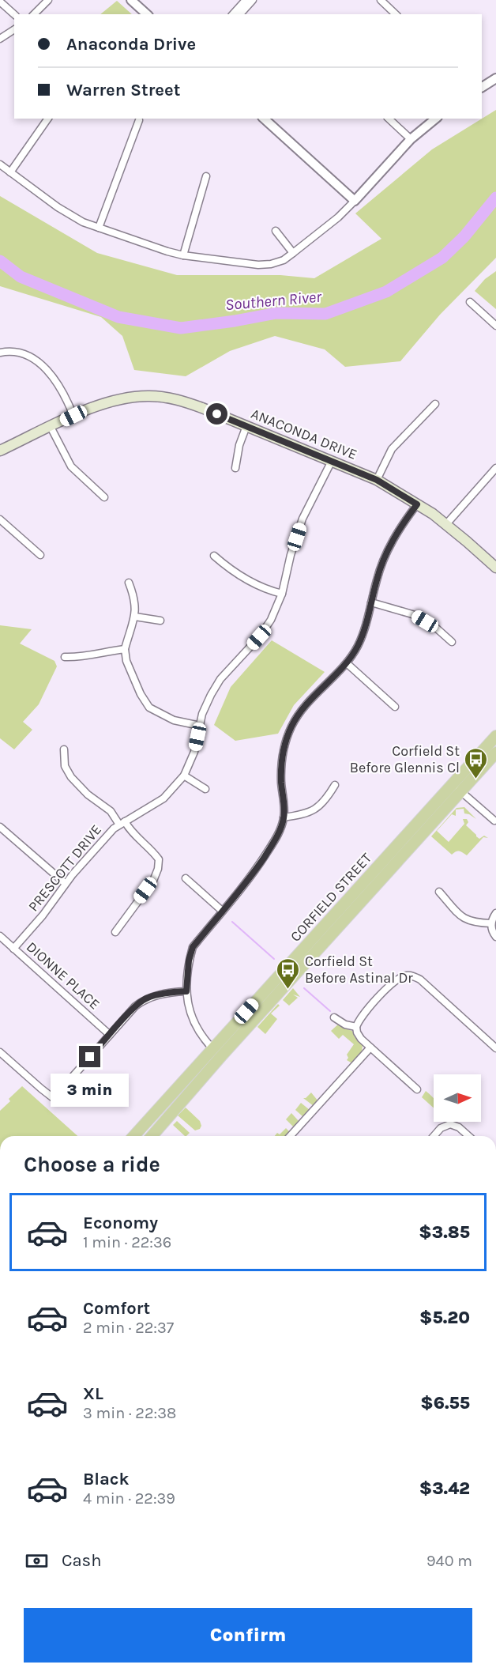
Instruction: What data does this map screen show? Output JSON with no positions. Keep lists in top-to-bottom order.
{
  "streets": {
    "main road": ["ANACONDA DRIVE", "CORFIELD STREET"],
    "street": ["PRESCOTT DRIVE", "DIONNE PLACE"]
  },
  "crossings": [
    ["ANACONDA DRIVE", "PRESCOTT DRIVE"],
    ["PRESCOTT DRIVE", "DIONNE PLACE"]
  ],
  "water": ["Southern River"],
  "places": {
    "bus stop": ["Corfield St Before Glennis Cl", "Corfield St Before Astinal Dr"]
  },
  "north": "right",
  "page": {
    "banner": ["Anaconda Drive", "Warren Street"],
    "bubble": "3 min",
    "heading": "Choose a ride",
    "list": [
      {
        "name": "Economy",
        "note": "1 min · 22:36",
        "value": "$3.85"
      },
      {
        "name": "Comfort",
        "note": "2 min · 22:37",
        "value": "$5.20"
      },
      {
        "name": "XL",
        "note": "3 min · 22:38",
        "value": "$6.55"
      },
      {
        "name": "Black",
        "note": "4 min · 22:39",
        "value": "$3.42"
      }
    ],
    "pay": ["Cash", "940 m"],
    "buttons": "Confirm"
  }
}
